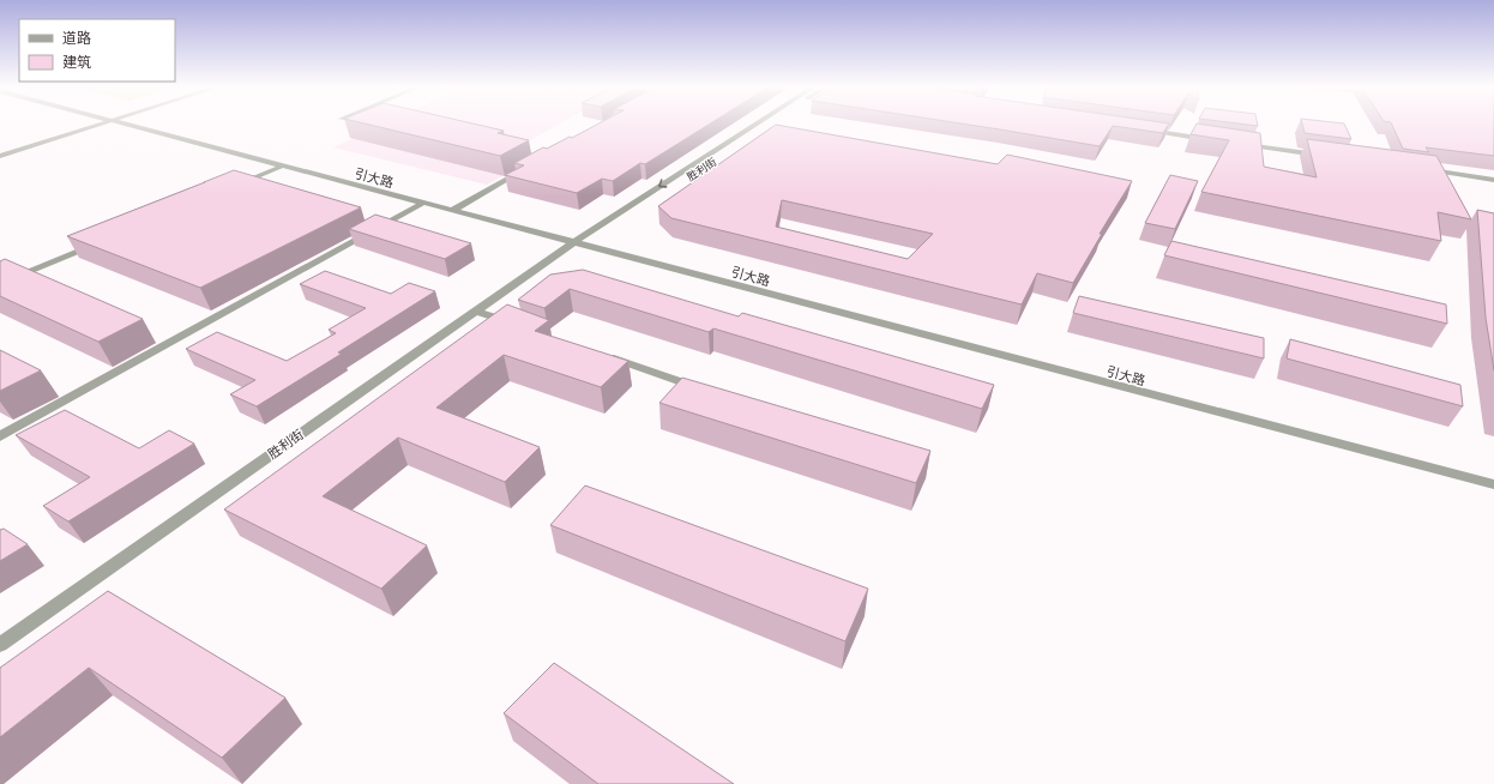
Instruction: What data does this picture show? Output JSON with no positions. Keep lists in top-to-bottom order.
{
  "streets": {
    "street": ["胜利街", "引大路"]
  },
  "crossings": [
    ["胜利街", "引大路"]
  ],
  "legend": ["道路", "建筑"]
}
